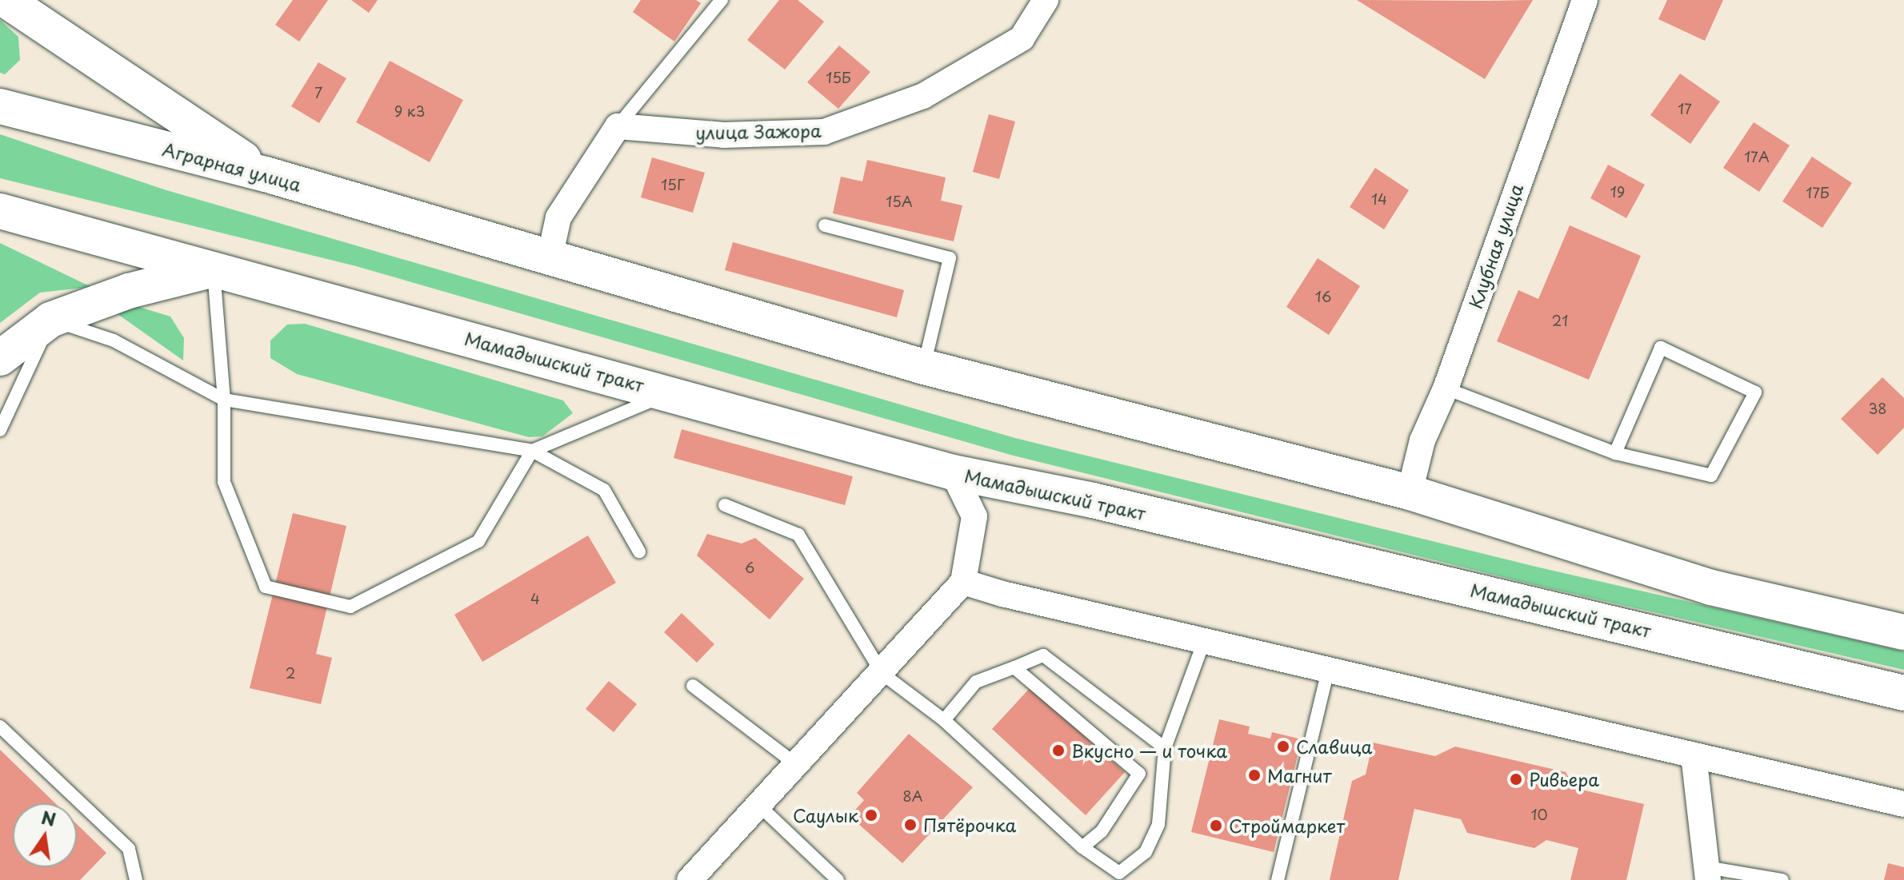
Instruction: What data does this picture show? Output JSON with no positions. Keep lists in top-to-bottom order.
{
  "streets": {
    "main road": ["Аграрная улица", "Мамадышский тракт"],
    "street": ["улица Зажора", "Клубная улица"]
  },
  "places": [
    "Славица",
    "Вкусно — и точка",
    "Магнит",
    "Ривьера",
    "Саулык",
    "Пятёрочка",
    "Строймаркет"
  ],
  "house_numbers": [
    "15Б",
    "7",
    "17",
    "9 к3",
    "17А",
    "15Г",
    "19",
    "17Б",
    "14",
    "15А",
    "16",
    "21",
    "38",
    "6",
    "4",
    "2",
    "8А",
    "10"
  ],
  "north": "top"
}
